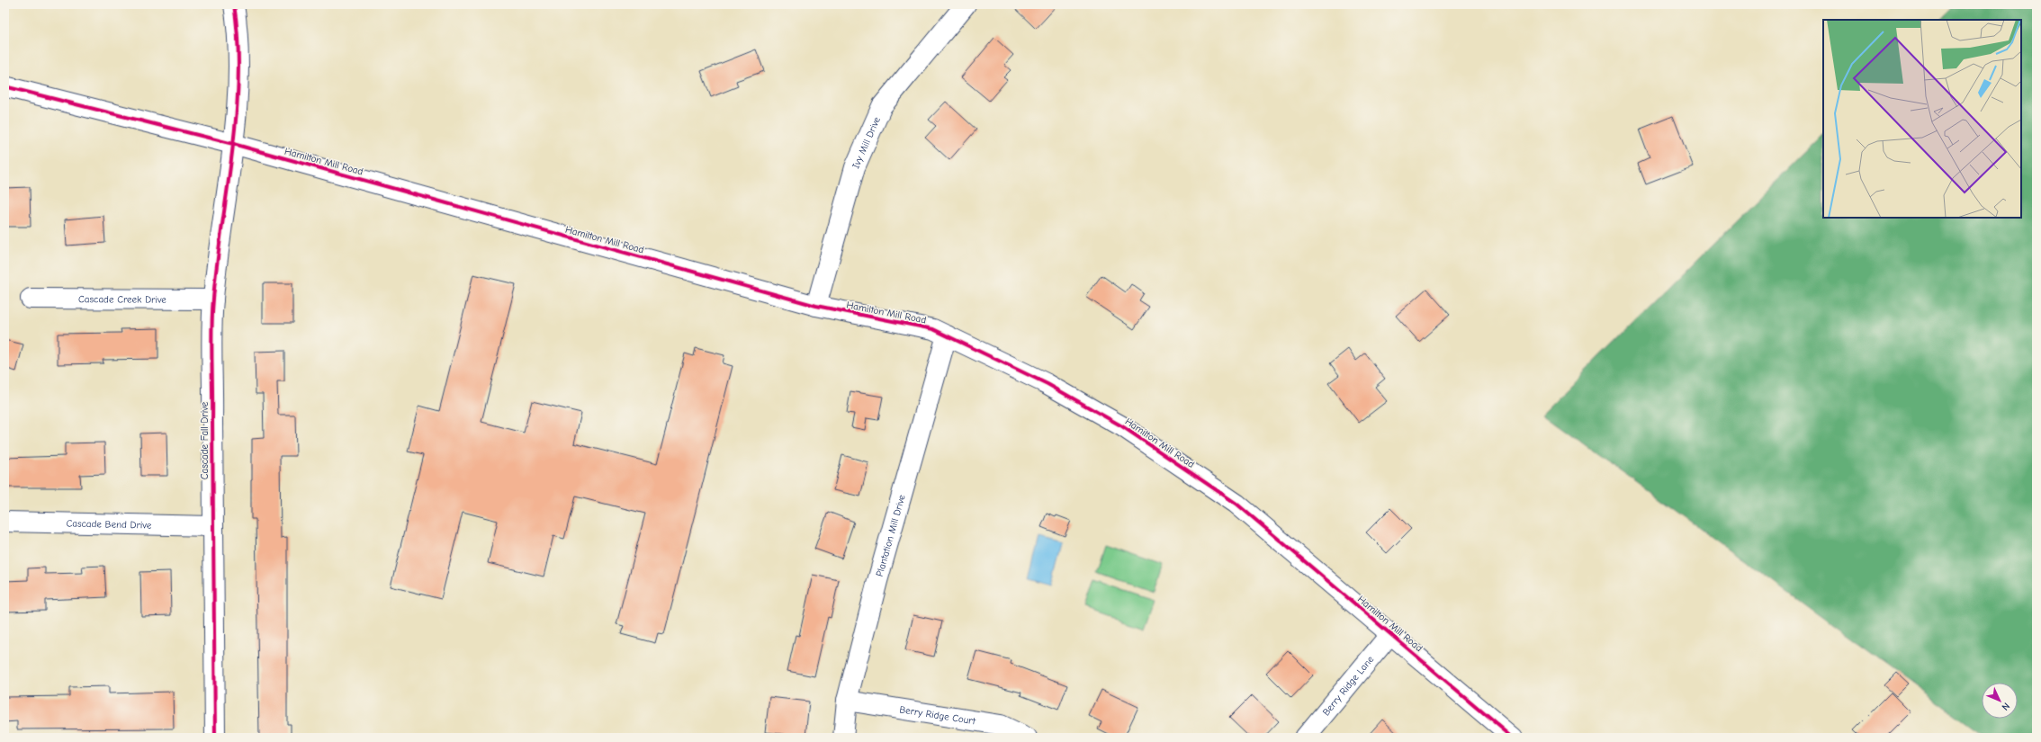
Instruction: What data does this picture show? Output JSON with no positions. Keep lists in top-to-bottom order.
{
  "streets": {
    "street": [
      "Ivy Mill Drive",
      "Hamilton Mill Road",
      "Cascade Creek Drive",
      "Cascade Fall Drive",
      "Cascade Bend Drive",
      "Plantation Mill Drive",
      "Berry Ridge Lane",
      "Berry Ridge Court"
    ]
  },
  "crossings": [
    ["Ivy Mill Drive", "Hamilton Mill Road"],
    ["Hamilton Mill Road", "Cascade Fall Drive"],
    ["Hamilton Mill Road", "Plantation Mill Drive"],
    ["Hamilton Mill Road", "Berry Ridge Lane"],
    ["Cascade Creek Drive", "Cascade Fall Drive"],
    ["Cascade Fall Drive", "Cascade Bend Drive"],
    ["Plantation Mill Drive", "Berry Ridge Court"]
  ],
  "north": "bottom right"
}
